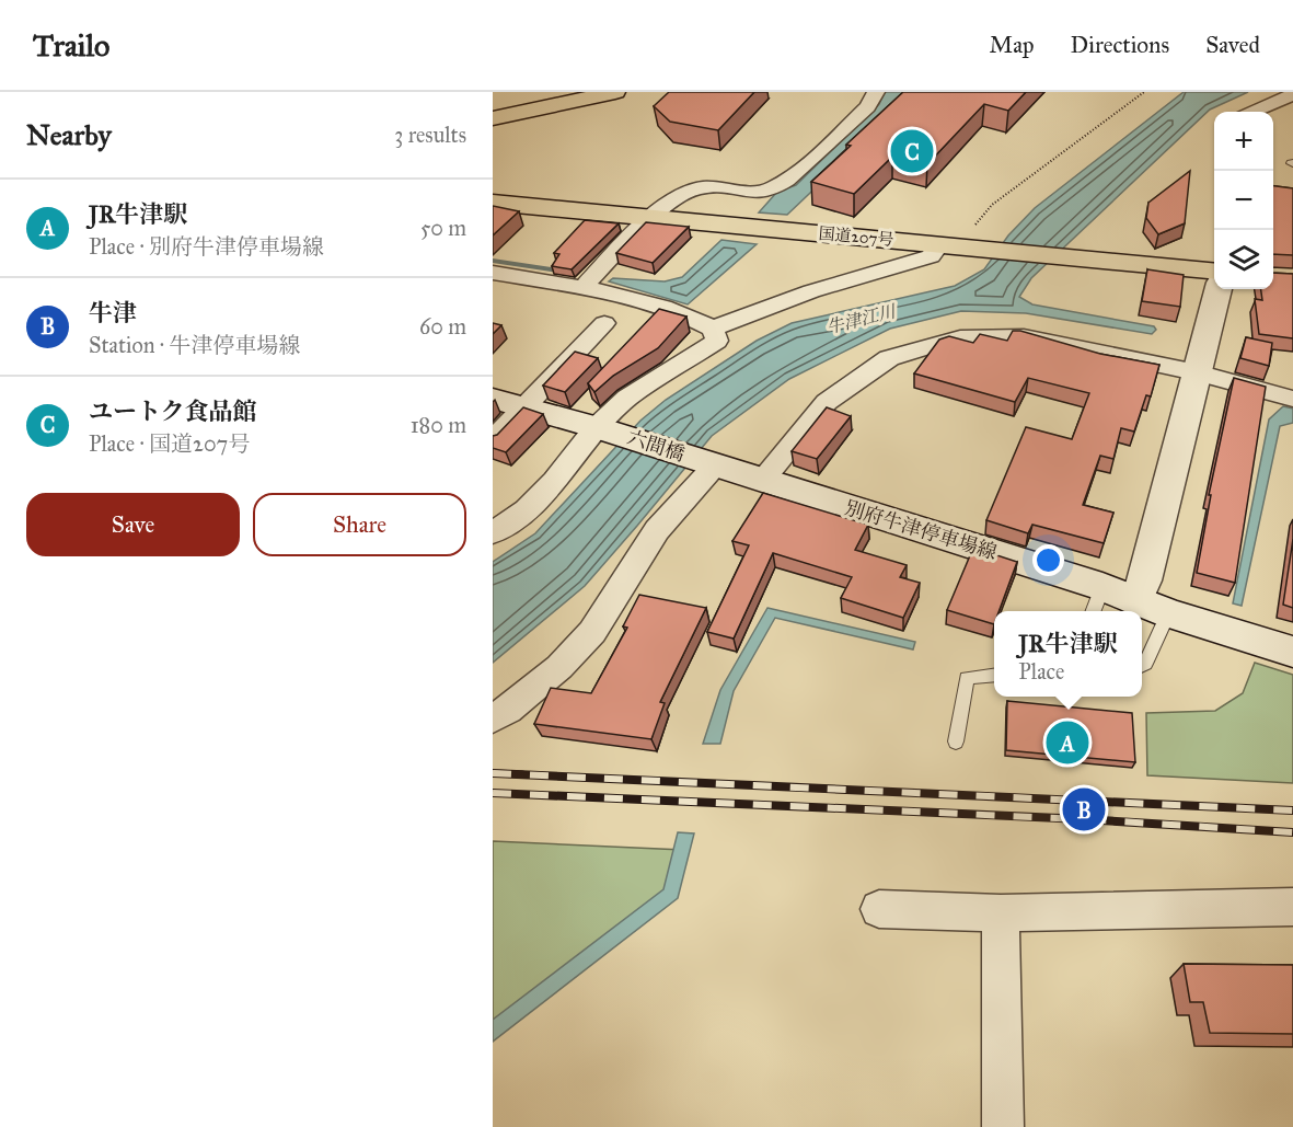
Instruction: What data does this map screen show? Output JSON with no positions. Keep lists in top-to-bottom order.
{
  "streets": {
    "highway": ["国道207号"],
    "main road": ["六間橋", "別府牛津停車場線"]
  },
  "crossings": [
    ["六間橋", "別府牛津停車場線"]
  ],
  "water": ["牛津江川"],
  "page": {
    "header": "Trailo",
    "nav": ["Map", "Directions", "Saved"],
    "heading": ["Nearby", "3 results"],
    "map_buttons": ["+", "−"],
    "pins": ["C", "A", "B"],
    "list": [
      {
        "mark": "A",
        "name": "JR牛津駅",
        "note": "Place · 別府牛津停車場線",
        "value": "50 m"
      },
      {
        "mark": "B",
        "name": "牛津",
        "note": "Station · 牛津停車場線",
        "value": "60 m"
      },
      {
        "mark": "C",
        "name": "ユートク食品館",
        "note": "Place · 国道207号",
        "value": "180 m"
      }
    ],
    "buttons": ["Save", "Share"],
    "popup": ["JR牛津駅", "Place"]
  }
}
